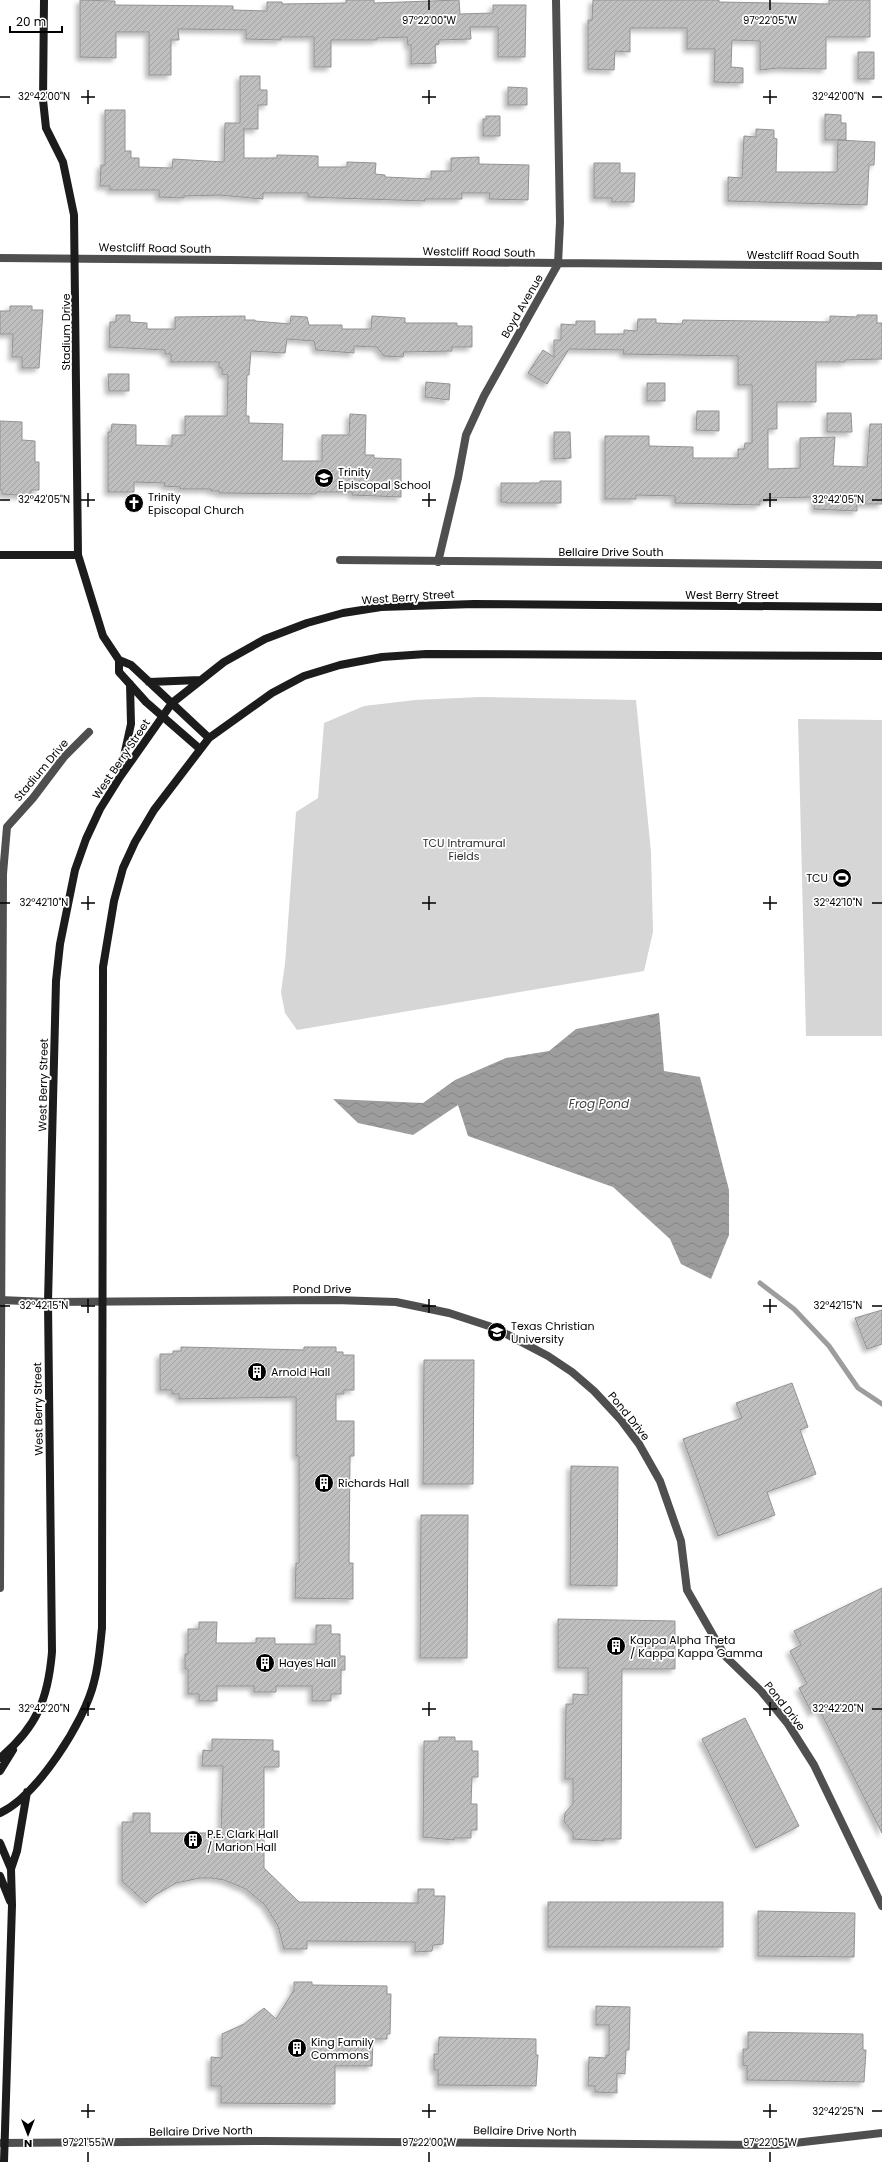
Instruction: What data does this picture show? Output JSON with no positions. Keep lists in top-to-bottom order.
{
  "streets": {
    "main road": ["Stadium Drive", "West Berry Street"],
    "street": [
      "Westcliff Road South",
      "Boyd Avenue",
      "Bellaire Drive South",
      "Pond Drive",
      "Bellaire Drive North"
    ]
  },
  "crossings": [
    ["Westcliff Road South", "Boyd Avenue"],
    ["Westcliff Road South", "Stadium Drive"],
    ["Boyd Avenue", "Bellaire Drive South"],
    ["Stadium Drive", "West Berry Street"],
    ["Stadium Drive", "Pond Drive"],
    ["West Berry Street", "Pond Drive"]
  ],
  "water": ["Frog Pond"],
  "parks": ["TCU Intramural Fields"],
  "places": {
    "school or university": ["Trinity Episcopal School", "Texas Christian University"],
    "church": ["Trinity Episcopal Church"],
    "sports": ["TCU"],
    "building": [
      "Arnold Hall",
      "Richards Hall",
      "Kappa Alpha Theta / Kappa Kappa Gamma",
      "Hayes Hall",
      "P.E. Clark Hall / Marion Hall",
      "King Family Commons"
    ]
  },
  "scale_bar": "20 m",
  "north": "bottom",
  "coordinates": [
    "97°22'00\"W",
    "97°22'05\"W",
    "32°42'00\"N",
    "32°42'05\"N",
    "32°42'10\"N",
    "32°42'15\"N",
    "32°42'20\"N",
    "32°42'25\"N",
    "97°21'55\"W"
  ]
}
